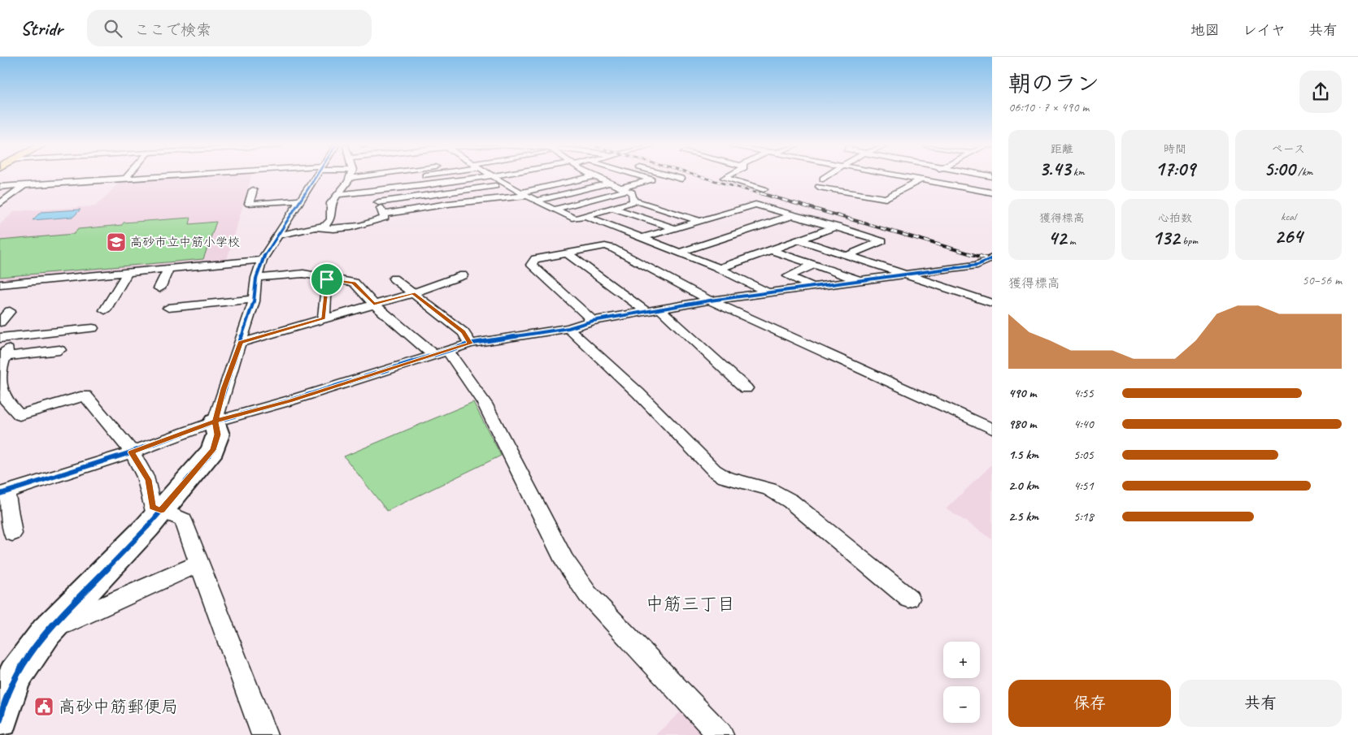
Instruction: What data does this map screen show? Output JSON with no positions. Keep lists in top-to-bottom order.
{
  "districts": ["中筋三丁目"],
  "places": {
    "school or university": ["高砂市立中筋小学校"],
    "public building": ["高砂中筋郵便局"]
  },
  "page": {
    "header": "Stridr",
    "search": "ここで検索",
    "nav": ["地図", "レイヤ", "共有"],
    "heading": ["朝のラン", "06:10 · 7 × 490 m"],
    "stats": [
      ["距離", "3.43 km"],
      ["時間", "17:09"],
      ["ペース", "5:00 /km"],
      ["獲得標高", "42 m"],
      ["心拍数", "132 bpm"],
      ["kcal", "264"]
    ],
    "chart": ["獲得標高", "50–56 m"],
    "list": [
      {
        "name": "490 m",
        "note": "4:55"
      },
      {
        "name": "980 m",
        "note": "4:40"
      },
      {
        "name": "1.5 km",
        "note": "5:05"
      },
      {
        "name": "2.0 km",
        "note": "4:51"
      },
      {
        "name": "2.5 km",
        "note": "5:18"
      }
    ],
    "map_buttons": ["+", "−"],
    "buttons": ["保存", "共有"]
  }
}
